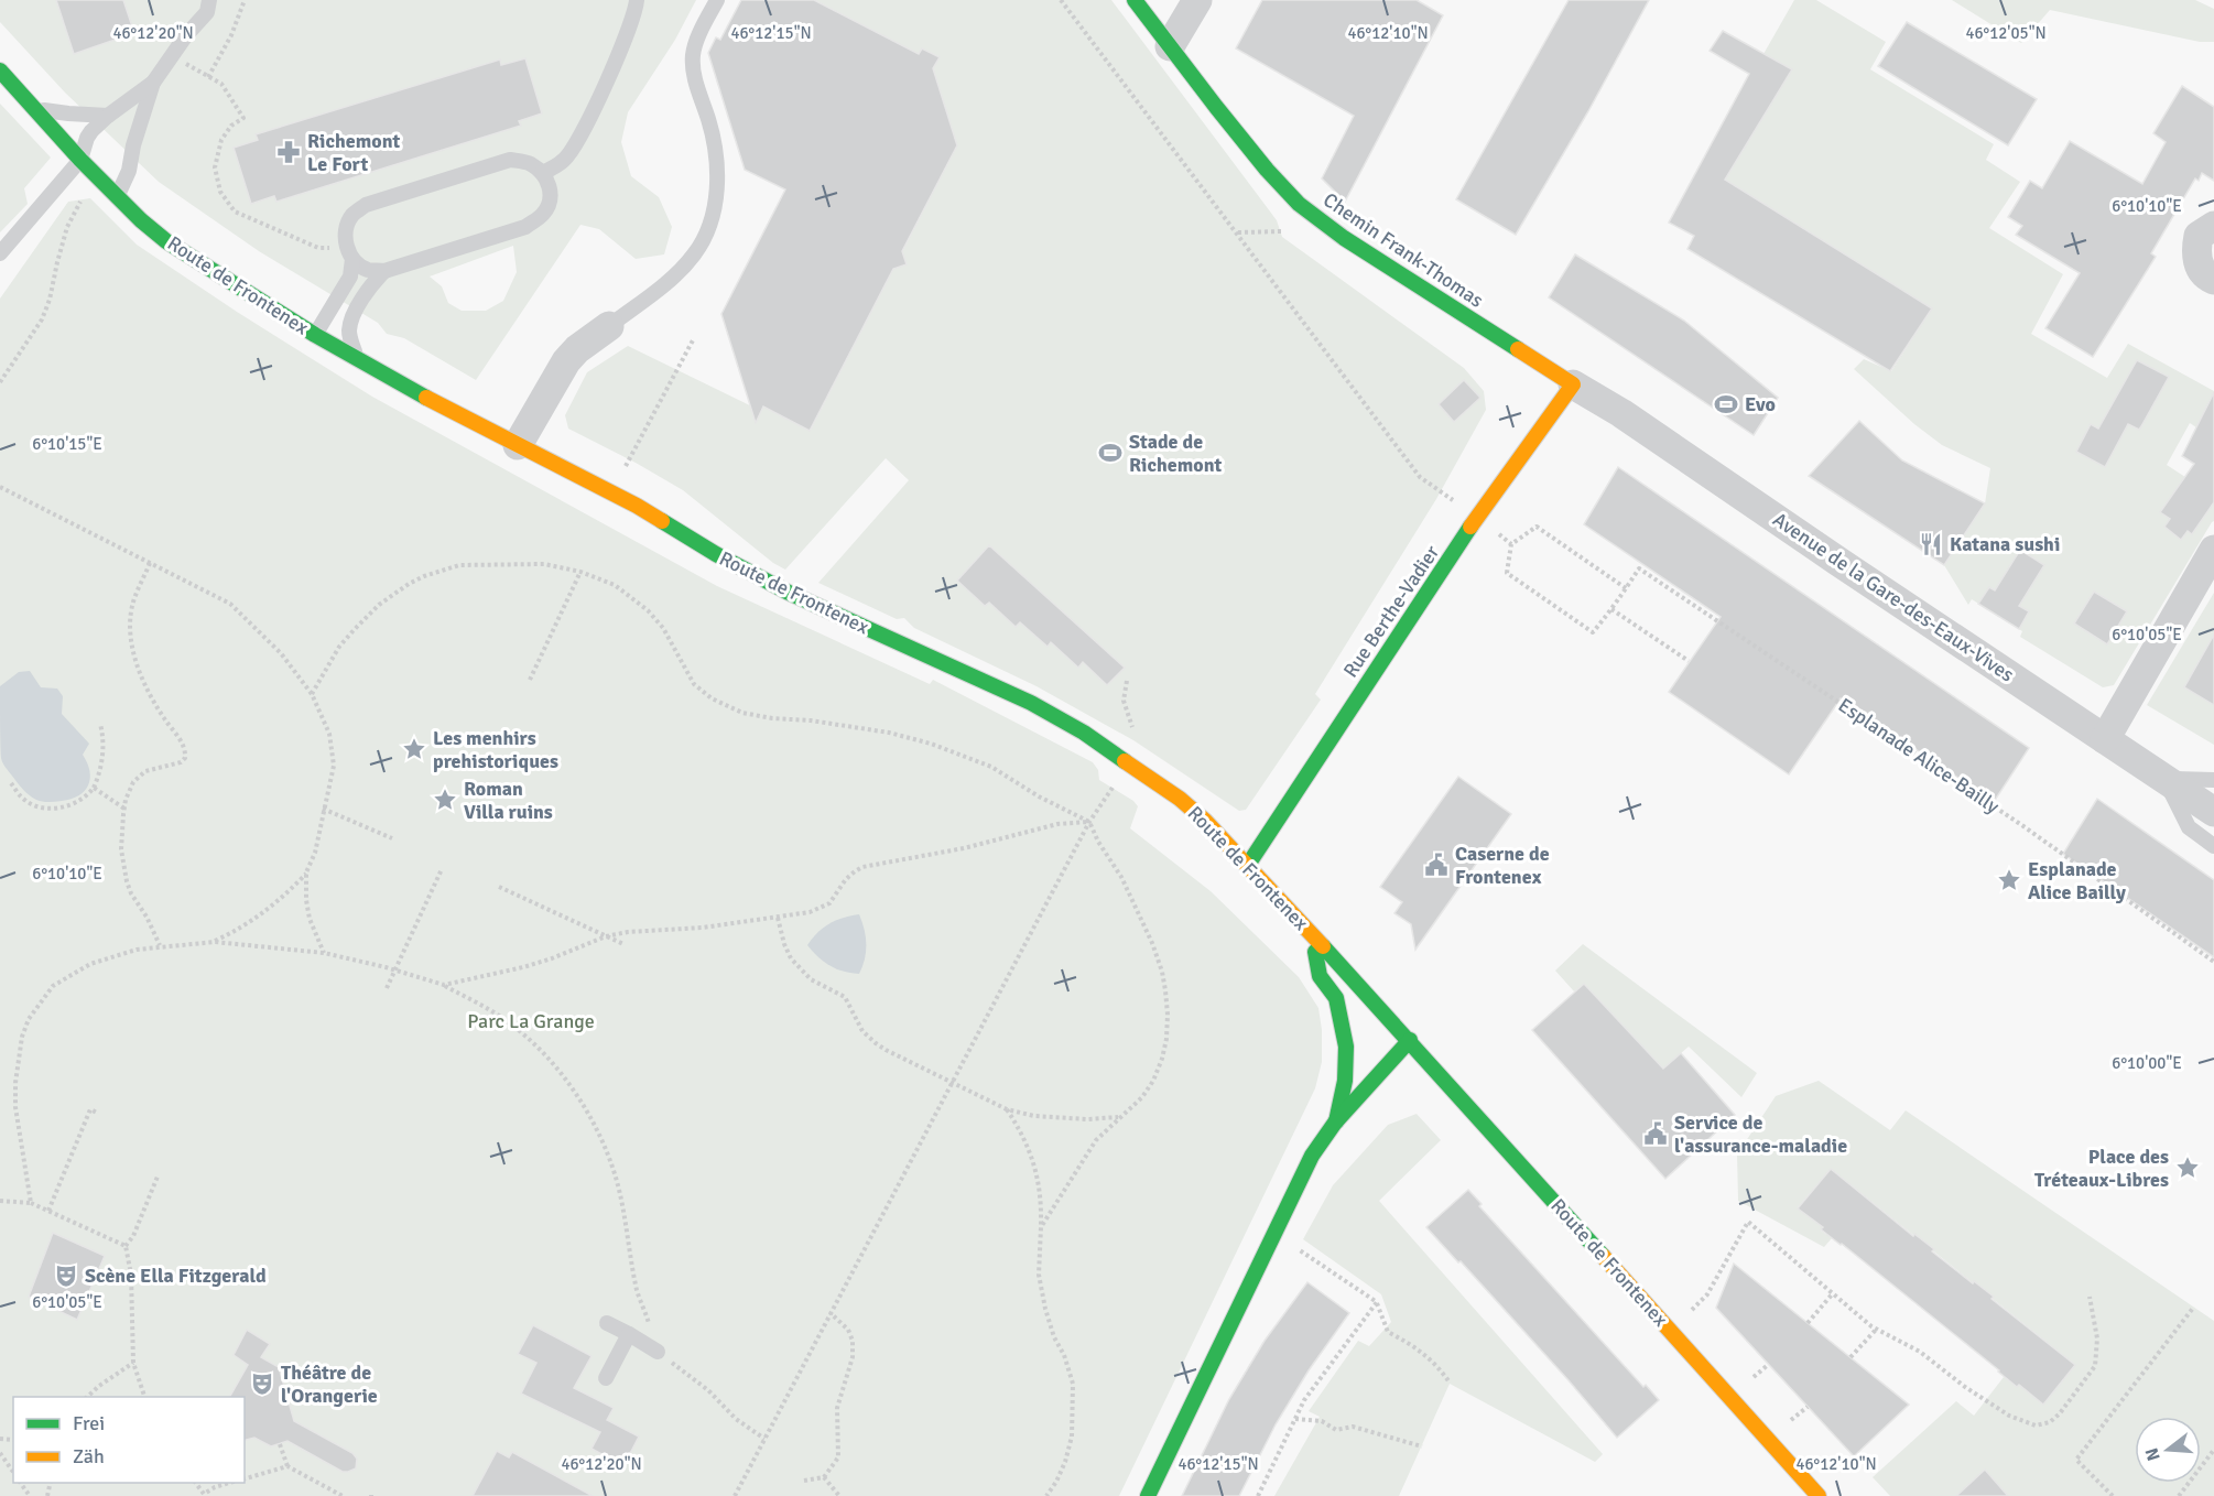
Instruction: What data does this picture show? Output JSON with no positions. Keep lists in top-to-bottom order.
{
  "streets": {
    "main road": ["Chemin Frank-Thomas", "Route de Frontenex", "Rue Berthe-Vadier"],
    "street": ["Avenue de la Gare-des-Eaux-Vives"],
    "path": ["Esplanade Alice-Bailly"]
  },
  "crossings": [
    ["Chemin Frank-Thomas", "Avenue de la Gare-des-Eaux-Vives"],
    ["Chemin Frank-Thomas", "Rue Berthe-Vadier"],
    ["Route de Frontenex", "Rue Berthe-Vadier"],
    ["Avenue de la Gare-des-Eaux-Vives", "Rue Berthe-Vadier"]
  ],
  "parks": ["Parc La Grange"],
  "places": {
    "pharmacy": ["Richemont Le Fort"],
    "sports": ["Evo", "Stade de Richemont"],
    "restaurant": ["Katana sushi"],
    "place": [
      "Les menhirs prehistoriques",
      "Roman Villa ruins",
      "Esplanade Alice Bailly",
      "Place des Tréteaux-Libres"
    ],
    "public building": ["Caserne de Frontenex", "Service de l'assurance-maladie"],
    "theatre": ["Scène Ella Fitzgerald", "Théâtre de l'Orangerie"]
  },
  "legend": ["Frei", "Zäh"],
  "north": "left",
  "coordinates": [
    "46°12'20\"N",
    "46°12'15\"N",
    "46°12'10\"N",
    "46°12'05\"N",
    "6°10'10\"E",
    "6°10'15\"E",
    "6°10'05\"E",
    "6°10'00\"E"
  ]
}
